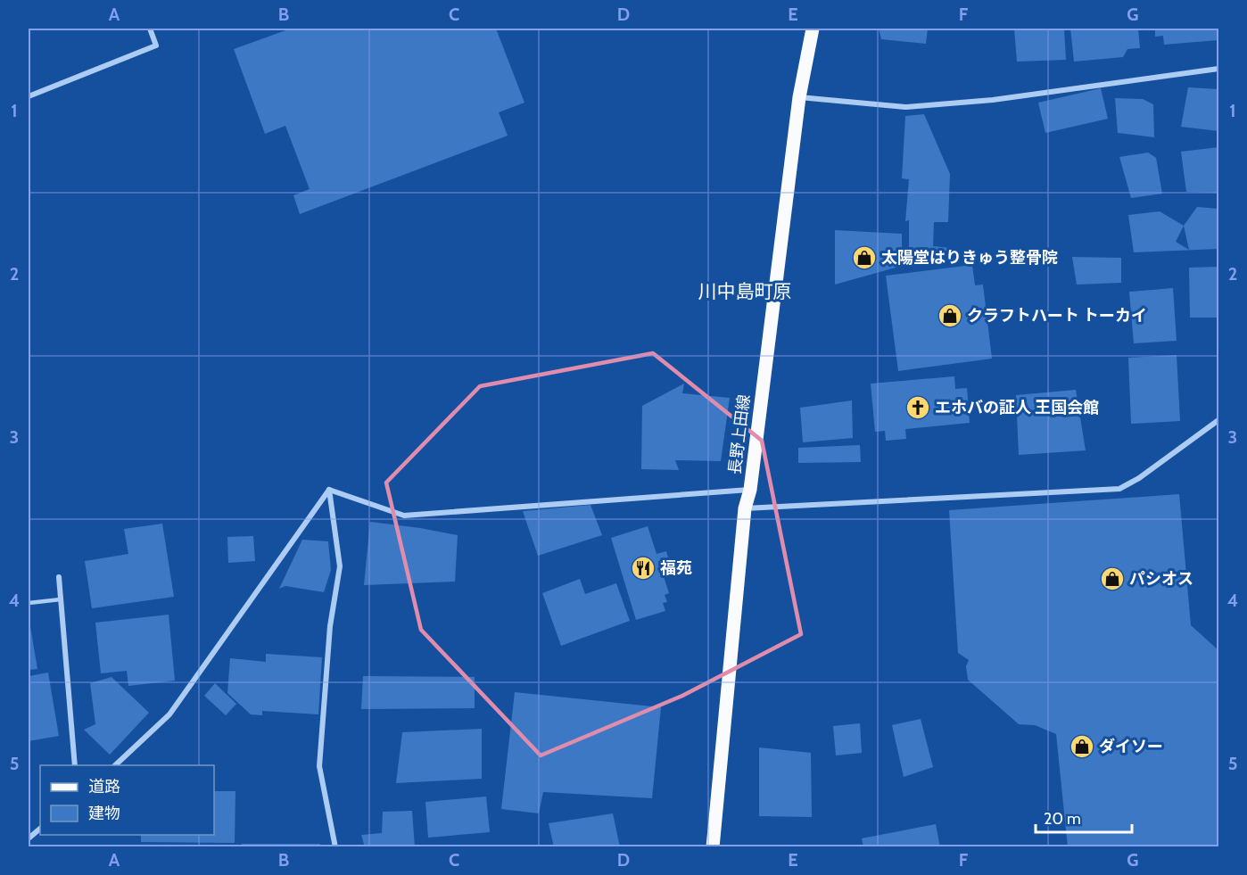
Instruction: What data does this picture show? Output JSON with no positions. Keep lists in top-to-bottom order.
{
  "streets": {
    "main road": ["長野上田線"]
  },
  "districts": ["川中島町原"],
  "places": {
    "shop": [
      "太陽堂はりきゅう整骨院",
      "クラフトハート トーカイ",
      "パシオス",
      "ダイソー"
    ],
    "church": ["エホバの証人 王国会館"],
    "restaurant": ["福苑"]
  },
  "legend": ["道路", "建物"],
  "scale_bar": "20 m",
  "grid": {
    "columns": [
      "A",
      "B",
      "C",
      "D",
      "E",
      "F",
      "G"
    ],
    "rows": [
      "1",
      "2",
      "3",
      "4",
      "5"
    ]
  }
}
